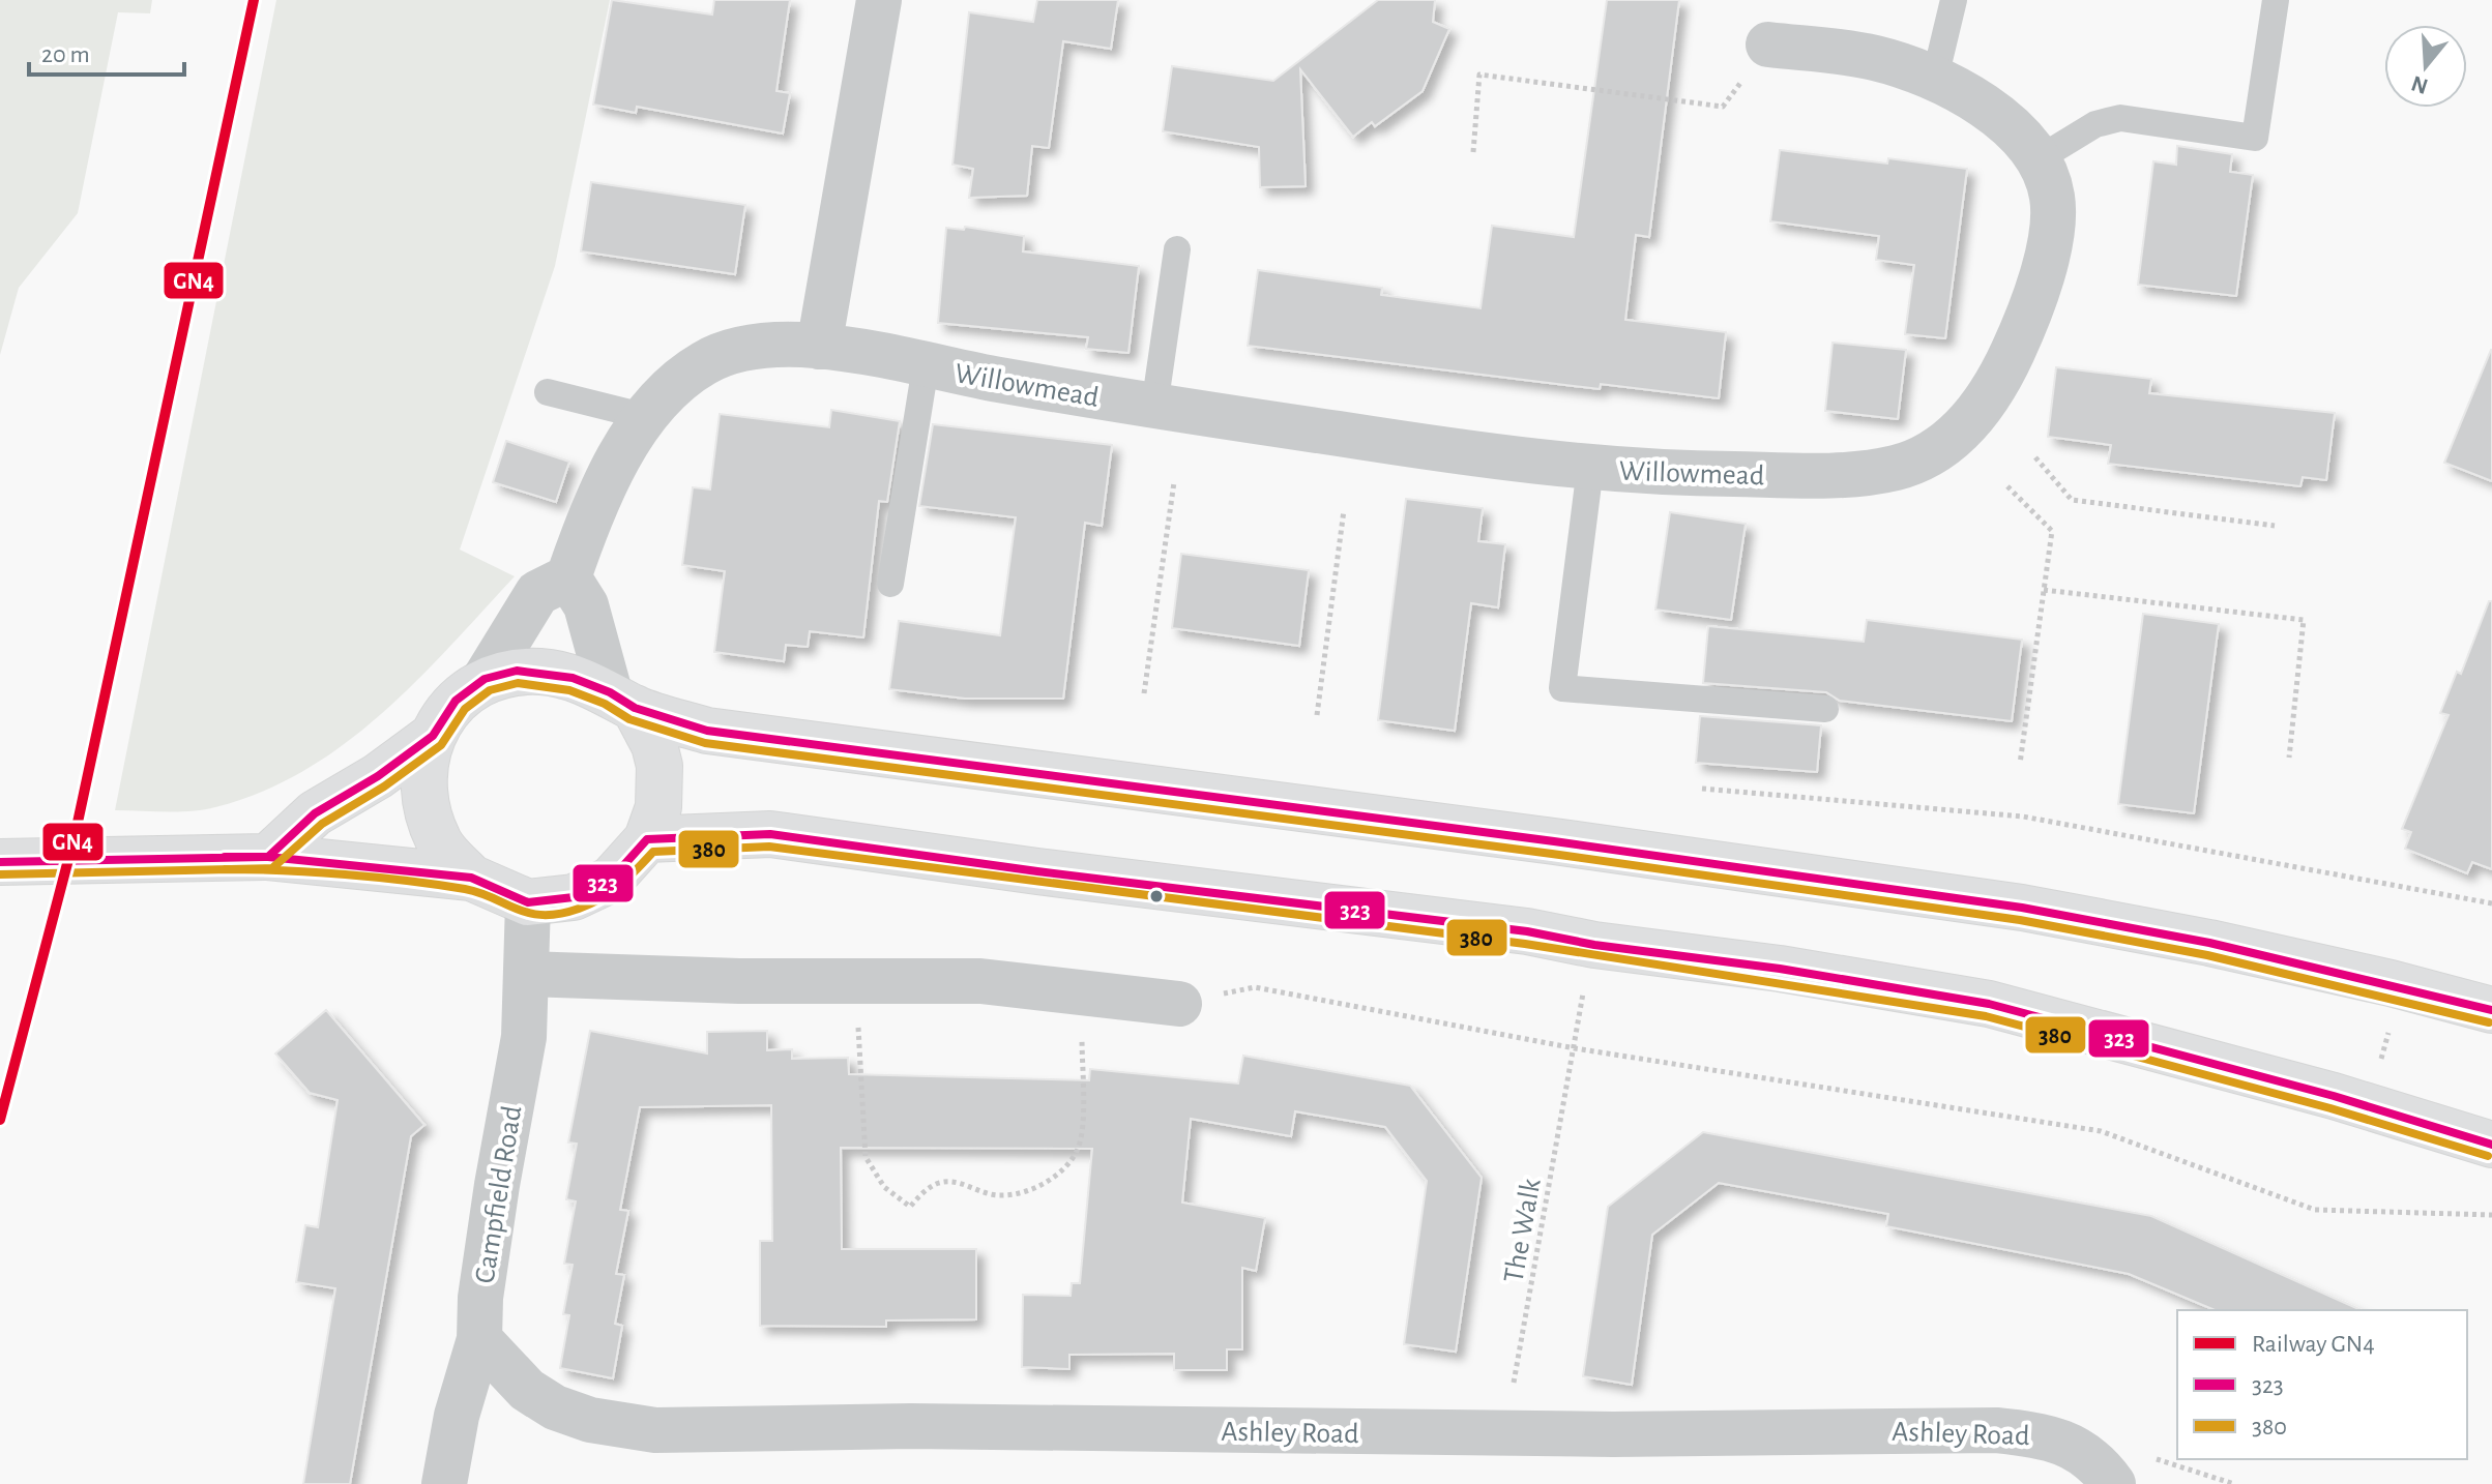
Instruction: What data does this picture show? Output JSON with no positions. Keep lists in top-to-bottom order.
{
  "streets": {
    "street": ["Willowmead", "Campfield Road", "Ashley Road"],
    "path": ["The Walk"]
  },
  "crossings": [
    ["Campfield Road", "Ashley Road"],
    ["The Walk", "Ashley Road"]
  ],
  "lines": ["rail line GN4", "transit line 323", "transit line 380"],
  "legend": ["Railway GN4", "323", "380"],
  "scale_bar": "20 m",
  "north": "bottom"
}
